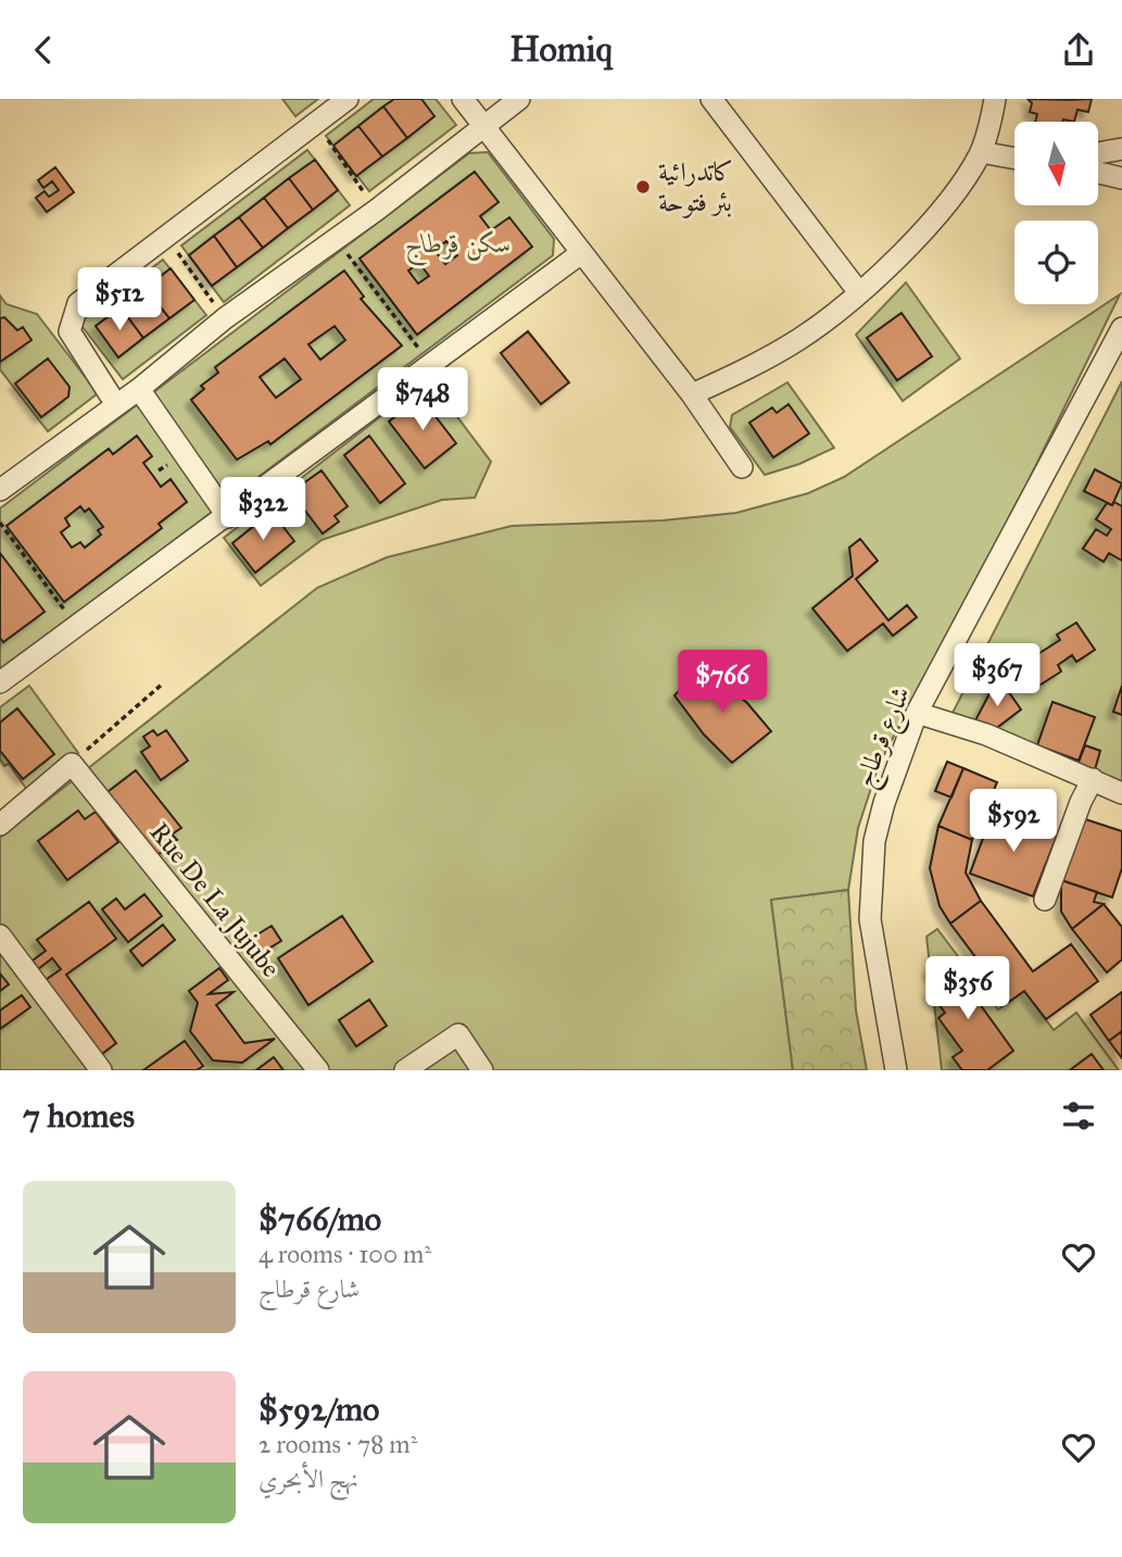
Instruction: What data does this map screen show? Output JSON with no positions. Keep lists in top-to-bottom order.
{
  "streets": {
    "street": ["شارع قرطاج", "Rue De La Jujube"]
  },
  "parks": ["سكن قرطاج"],
  "places": ["كاتدرائية بئر فتوحة"],
  "north": "bottom",
  "page": {
    "header": "Homiq",
    "price": [
      "$512",
      "$748",
      "$322",
      "$367",
      "$766",
      "$592",
      "$356"
    ],
    "heading": "7 homes",
    "list": [
      {
        "name": "$766/mo",
        "note": "4 rooms · 100 m² · شارع قرطاج"
      },
      {
        "name": "$592/mo",
        "note": "2 rooms · 78 m² · نهج الأبحري"
      }
    ]
  }
}
